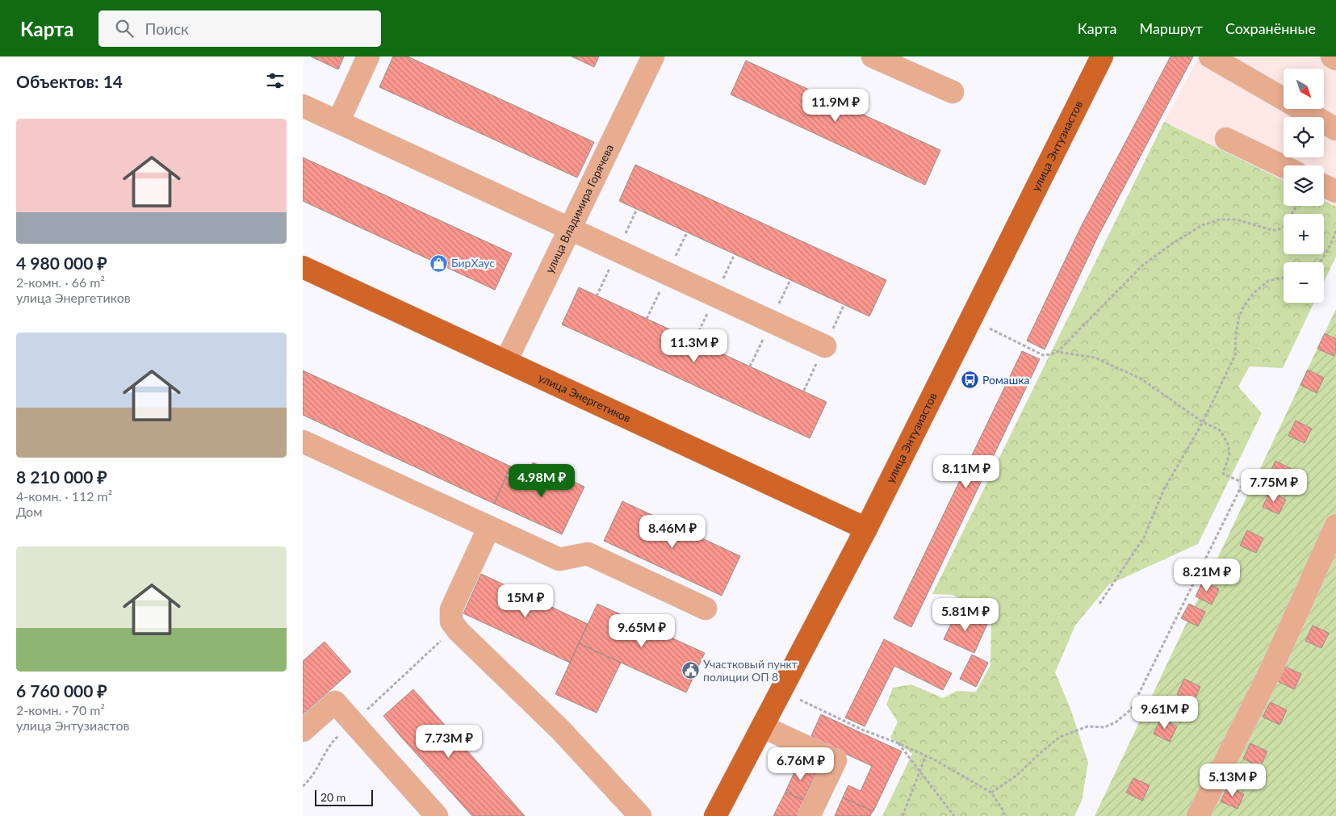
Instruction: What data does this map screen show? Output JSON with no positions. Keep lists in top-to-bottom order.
{
  "streets": {
    "main road": ["улица Энтузиастов", "улица Энергетиков"],
    "street": ["улица Владимира Горячева"]
  },
  "crossings": [
    ["улица Энтузиастов", "улица Энергетиков"],
    ["улица Владимира Горячева", "улица Энергетиков"]
  ],
  "places": {
    "shop": ["БирХаус"],
    "bus stop": ["Ромашка"],
    "public building": ["Участковый пункт полиции ОП 8"]
  },
  "scale_bar": "20 m",
  "north": "bottom right",
  "page": {
    "header": "Карта",
    "search": "Поиск",
    "nav": ["Карта", "Маршрут", "Сохранённые"],
    "heading": "Объектов: 14",
    "map_buttons": ["+", "−"],
    "price": [
      "11.9M ₽",
      "11.3M ₽",
      "8.11M ₽",
      "4.98M ₽",
      "7.75M ₽",
      "8.46M ₽",
      "8.21M ₽",
      "15M ₽",
      "5.81M ₽",
      "9.65M ₽",
      "9.61M ₽",
      "7.73M ₽",
      "6.76M ₽",
      "5.13M ₽"
    ],
    "list": [
      {
        "name": "4 980 000 ₽",
        "note": "2-комн. · 66 m² · улица Энергетиков"
      },
      {
        "name": "8 210 000 ₽",
        "note": "4-комн. · 112 m² · Дом"
      },
      {
        "name": "6 760 000 ₽",
        "note": "2-комн. · 70 m² · улица Энтузиастов"
      }
    ],
    "scale": "20 m"
  }
}
